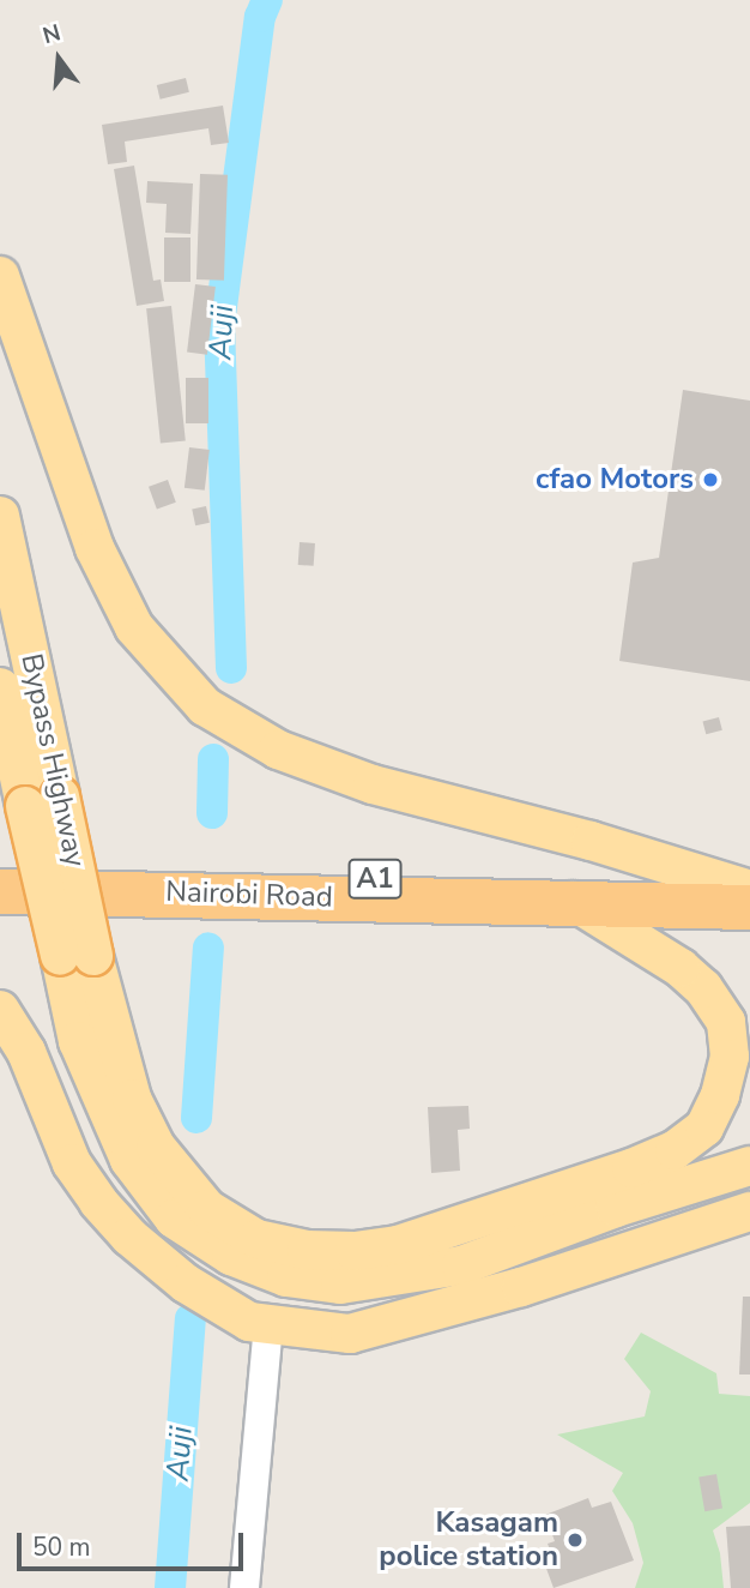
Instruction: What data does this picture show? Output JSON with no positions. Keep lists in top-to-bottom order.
{
  "streets": {
    "highway": ["A1", "Nairobi Road"],
    "main road": ["Bypass Highway"]
  },
  "water": ["Auji"],
  "places": ["cfao Motors", "Kasagam police station"],
  "scale_bar": "50 m",
  "north": "top"
}
